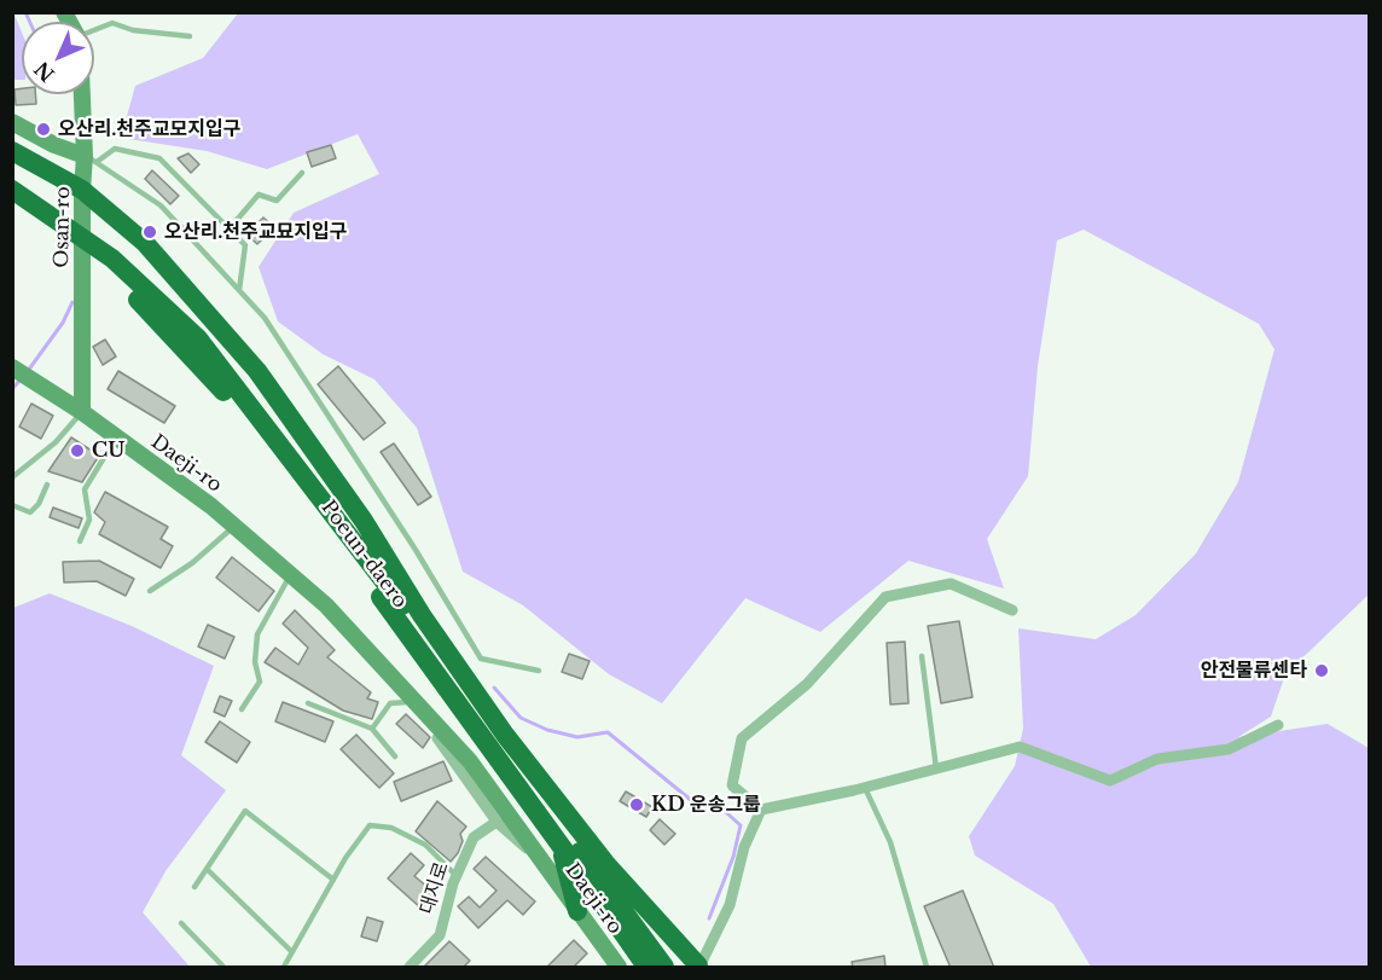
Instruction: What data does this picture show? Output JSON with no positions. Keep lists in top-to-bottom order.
{
  "streets": {
    "highway": ["Poeun-daero"],
    "main road": ["Osan-ro", "Daeji-ro"],
    "street": ["대지로"]
  },
  "crossings": [
    ["Osan-ro", "Daeji-ro"],
    ["Daeji-ro", "대지로"]
  ],
  "places": [
    "오산리.천주교모지입구",
    "오산리.천주교묘지입구",
    "CU",
    "안전물류센타",
    "KD 운송그룹"
  ],
  "north": "bottom left"
}
